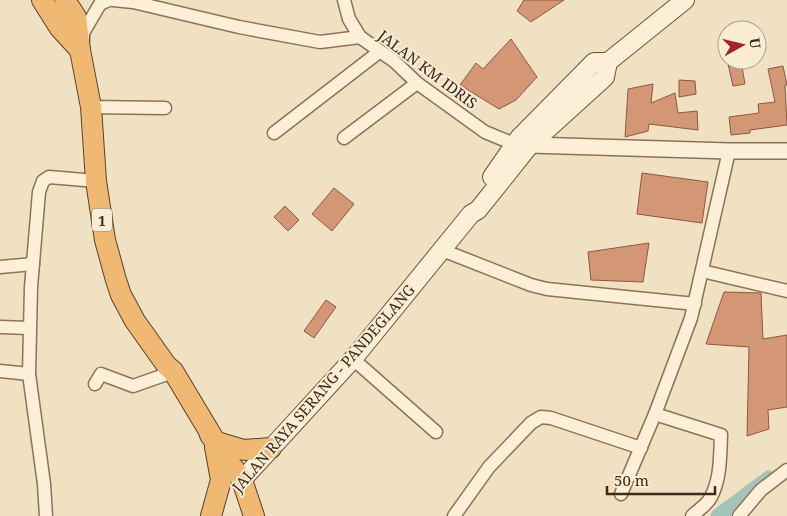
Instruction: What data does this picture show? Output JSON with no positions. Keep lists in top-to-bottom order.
{
  "streets": {
    "highway": ["1", "JALAN RAYA SERANG - PANDEGLANG"],
    "street": ["JALAN KM IDRIS"]
  },
  "crossings": [
    ["JALAN KM IDRIS", "JALAN RAYA SERANG - PANDEGLANG"]
  ],
  "scale_bar": "50 m",
  "north": "right"
}
